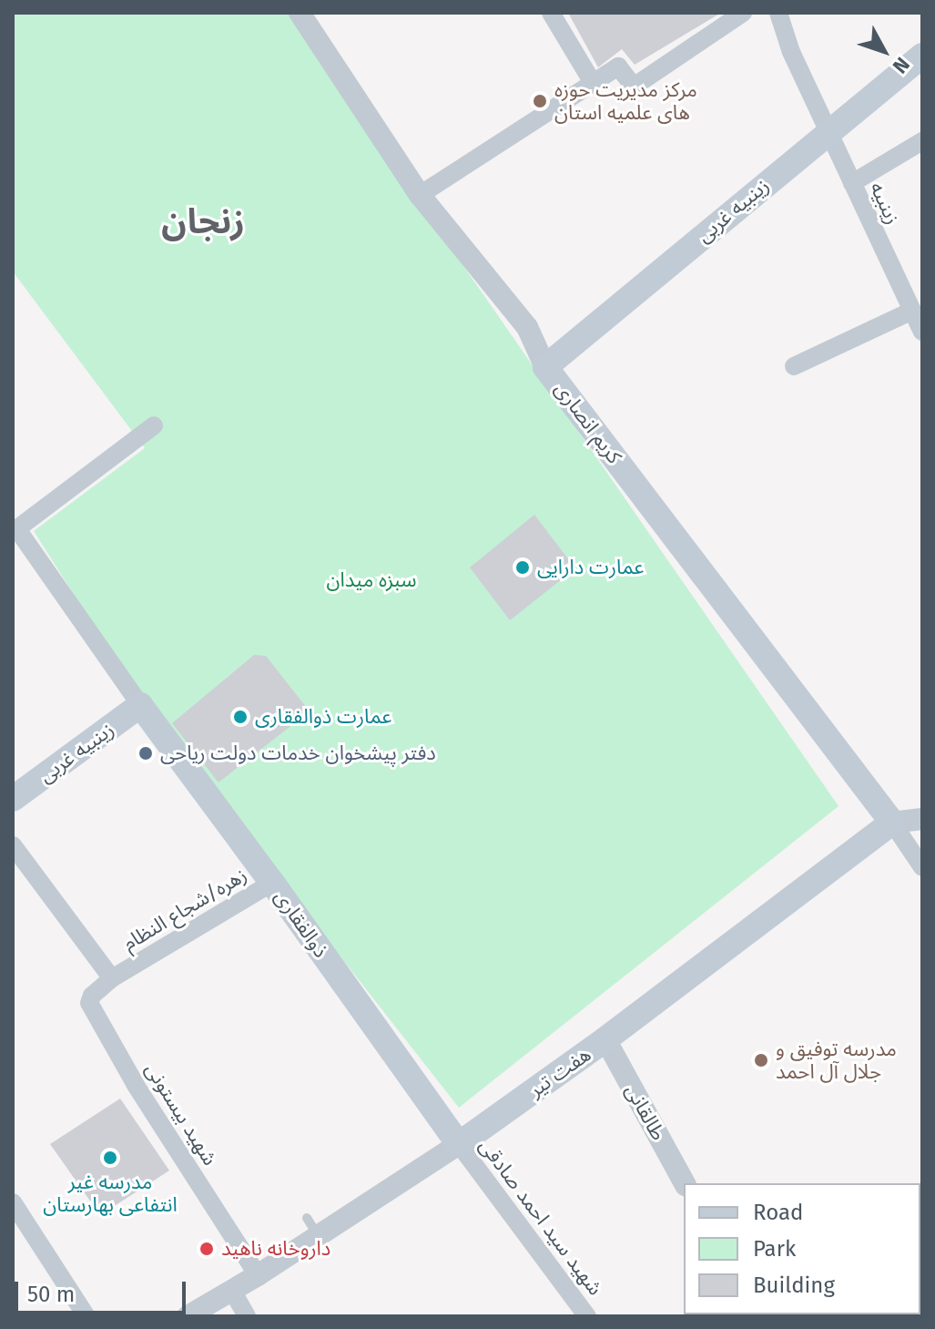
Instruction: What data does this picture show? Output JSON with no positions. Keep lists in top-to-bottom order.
{
  "streets": {
    "main road": [
      "زینبیه غربی",
      "کریم انصاری",
      "ذوالفقاری",
      "هفت تیر"
    ],
    "street": [
      "زینبیه",
      "زهره/شجاع النظام",
      "طالقانی",
      "شهید بیستونی",
      "شهید سید احمد صادقی"
    ]
  },
  "crossings": [
    ["زینبیه", "زینبیه غربی"],
    ["زینبیه غربی", "کریم انصاری"],
    ["زینبیه غربی", "ذوالفقاری"],
    ["کریم انصاری", "هفت تیر"],
    ["زهره/شجاع النظام", "ذوالفقاری"],
    ["زهره/شجاع النظام", "شهید بیستونی"],
    ["ذوالفقاری", "هفت تیر"],
    ["ذوالفقاری", "شهید سید احمد صادقی"],
    ["هفت تیر", "طالقانی"],
    ["هفت تیر", "شهید بیستونی"],
    ["هفت تیر", "شهید سید احمد صادقی"]
  ],
  "districts": ["زنجان"],
  "parks": ["سبزه میدان"],
  "places": [
    "مرکز مدیریت حوزه های علمیه استان",
    "عمارت دارایی",
    "عمارت ذوالفقاری",
    "دفتر پیشخوان خدمات دولت ریاحی",
    "مدرسه توفیق و جلال آل احمد",
    "مدرسه غیر انتفاعی بهارستان",
    "داروخانه ناهید"
  ],
  "legend": ["Road", "Park", "Building"],
  "scale_bar": "50 m",
  "north": "bottom right"
}
